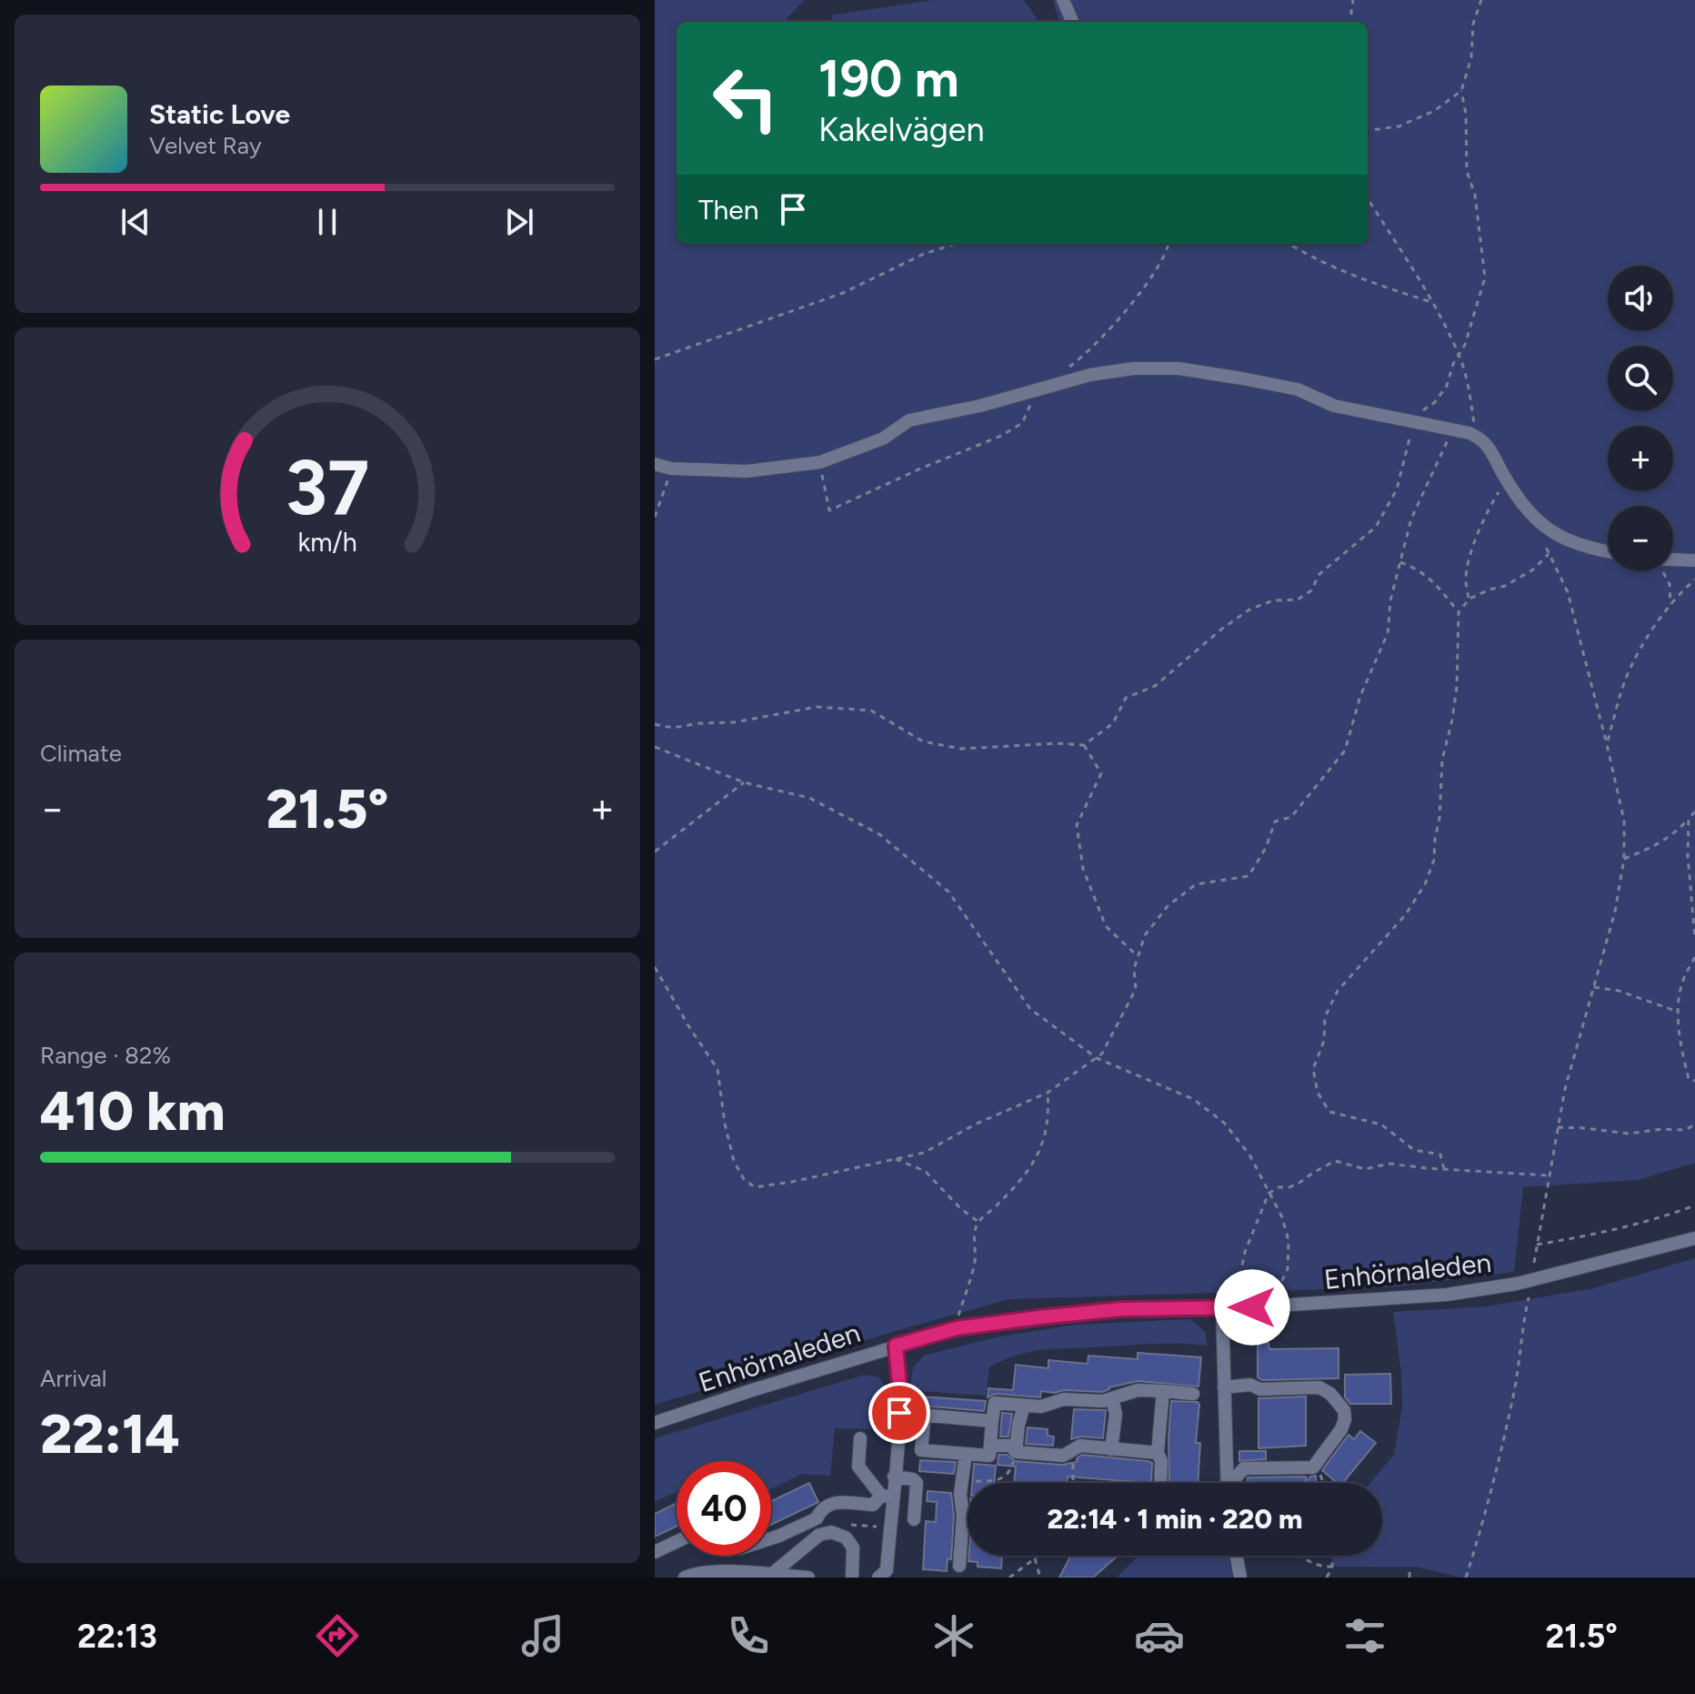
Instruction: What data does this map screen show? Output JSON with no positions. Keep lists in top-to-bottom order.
{
  "streets": {
    "street": ["Enhörnaleden"]
  },
  "page": {
    "turn": ["190 m", "Kakelvägen"],
    "song": ["Static Love", "Velvet Ray"],
    "then": "Then",
    "map_buttons": ["+", "−"],
    "tile": [
      "Climate",
      ["Range · 82%", "410 km"],
      ["Arrival", "22:14"]
    ],
    "heat": ["−", "21.5°", "+"],
    "limit": "40",
    "trip": "22:14 · 1 min · 220 m",
    "tabs": ["22:13", "21.5°"],
    "gauge": ["37", "km/h"]
  }
}
